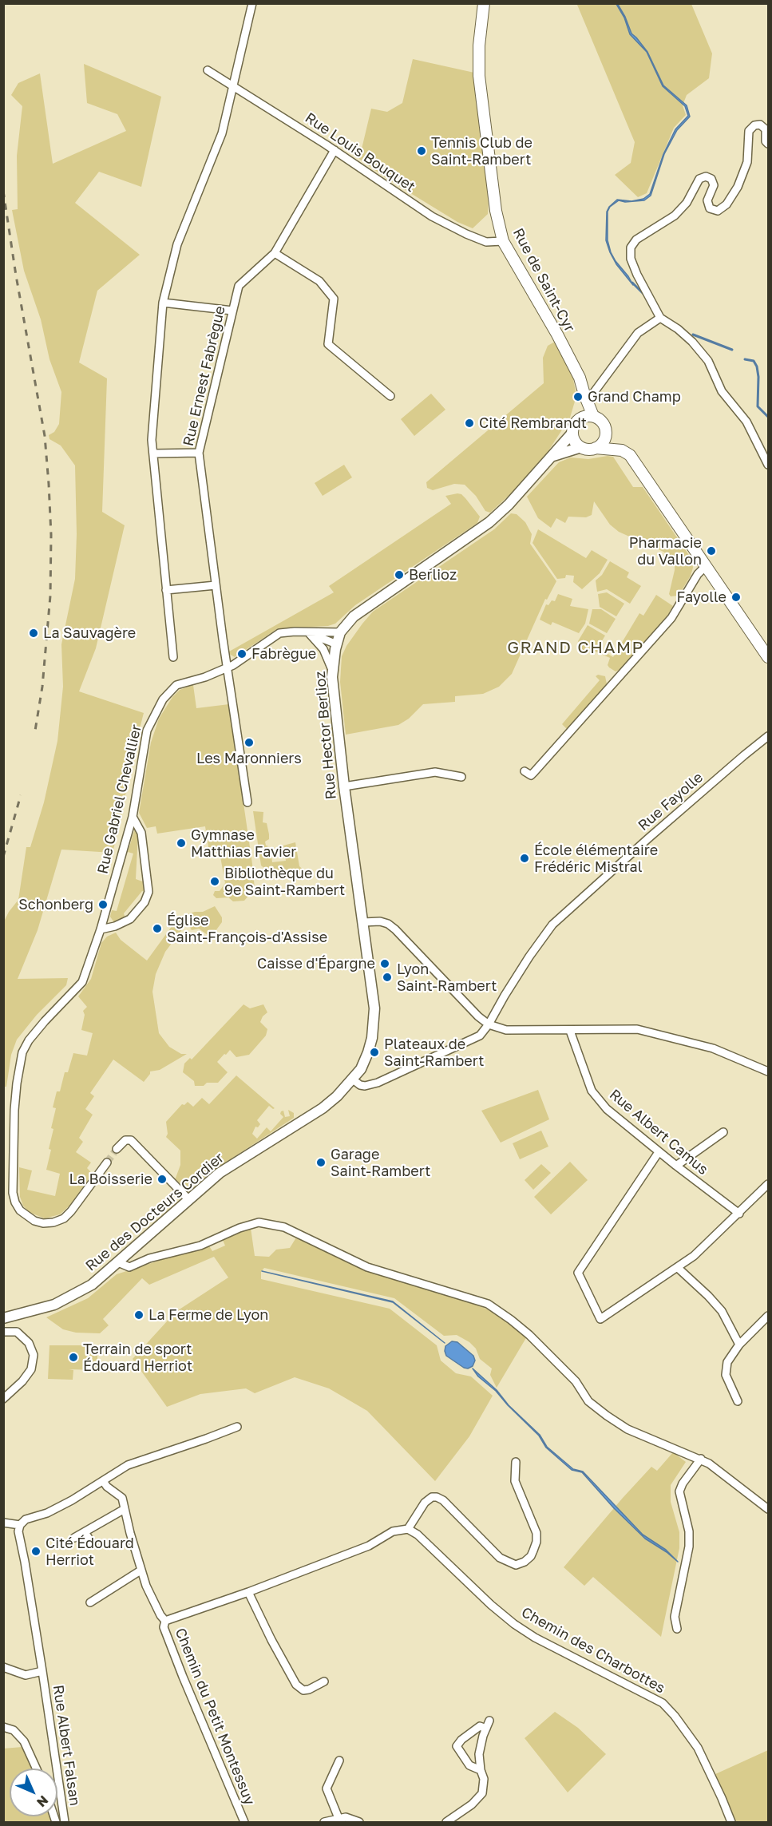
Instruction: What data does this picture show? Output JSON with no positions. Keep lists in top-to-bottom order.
{
  "streets": {
    "main road": ["Rue de Saint-Cyr"],
    "street": [
      "Rue Louis Bouquet",
      "Rue Ernest Fabrègue",
      "Rue Hector Berlioz",
      "Rue Gabriel Chevallier",
      "Rue Fayolle",
      "Rue Albert Camus",
      "Rue des Docteurs Cordier",
      "Chemin des Charbottes",
      "Chemin du Petit Montessuy",
      "Rue Albert Falsan"
    ]
  },
  "crossings": [
    ["Rue Louis Bouquet", "Rue de Saint-Cyr"],
    ["Rue Louis Bouquet", "Rue Ernest Fabrègue"],
    ["Rue de Saint-Cyr", "Rue Hector Berlioz"],
    ["Rue Ernest Fabrègue", "Rue Gabriel Chevallier"],
    ["Rue Hector Berlioz", "Rue Gabriel Chevallier"],
    ["Rue Hector Berlioz", "Rue des Docteurs Cordier"]
  ],
  "districts": ["GRAND CHAMP"],
  "places": [
    "Tennis Club de Saint-Rambert",
    "Grand Champ",
    "Cité Rembrandt",
    "Pharmacie du Vallon",
    "Berlioz",
    "Fayolle",
    "La Sauvagère",
    "Fabrègue",
    "Les Maronniers",
    "Gymnase Matthias Favier",
    "École élémentaire Frédéric Mistral",
    "Bibliothèque du 9e Saint-Rambert",
    "Schonberg",
    "Église Saint-François-d'Assise",
    "Caisse d'Épargne",
    "Lyon Saint-Rambert",
    "Plateaux de Saint-Rambert",
    "Garage Saint-Rambert",
    "La Boisserie",
    "La Ferme de Lyon",
    "Terrain de sport Édouard Herriot",
    "Cité Édouard Herriot"
  ],
  "north": "bottom right"
}
